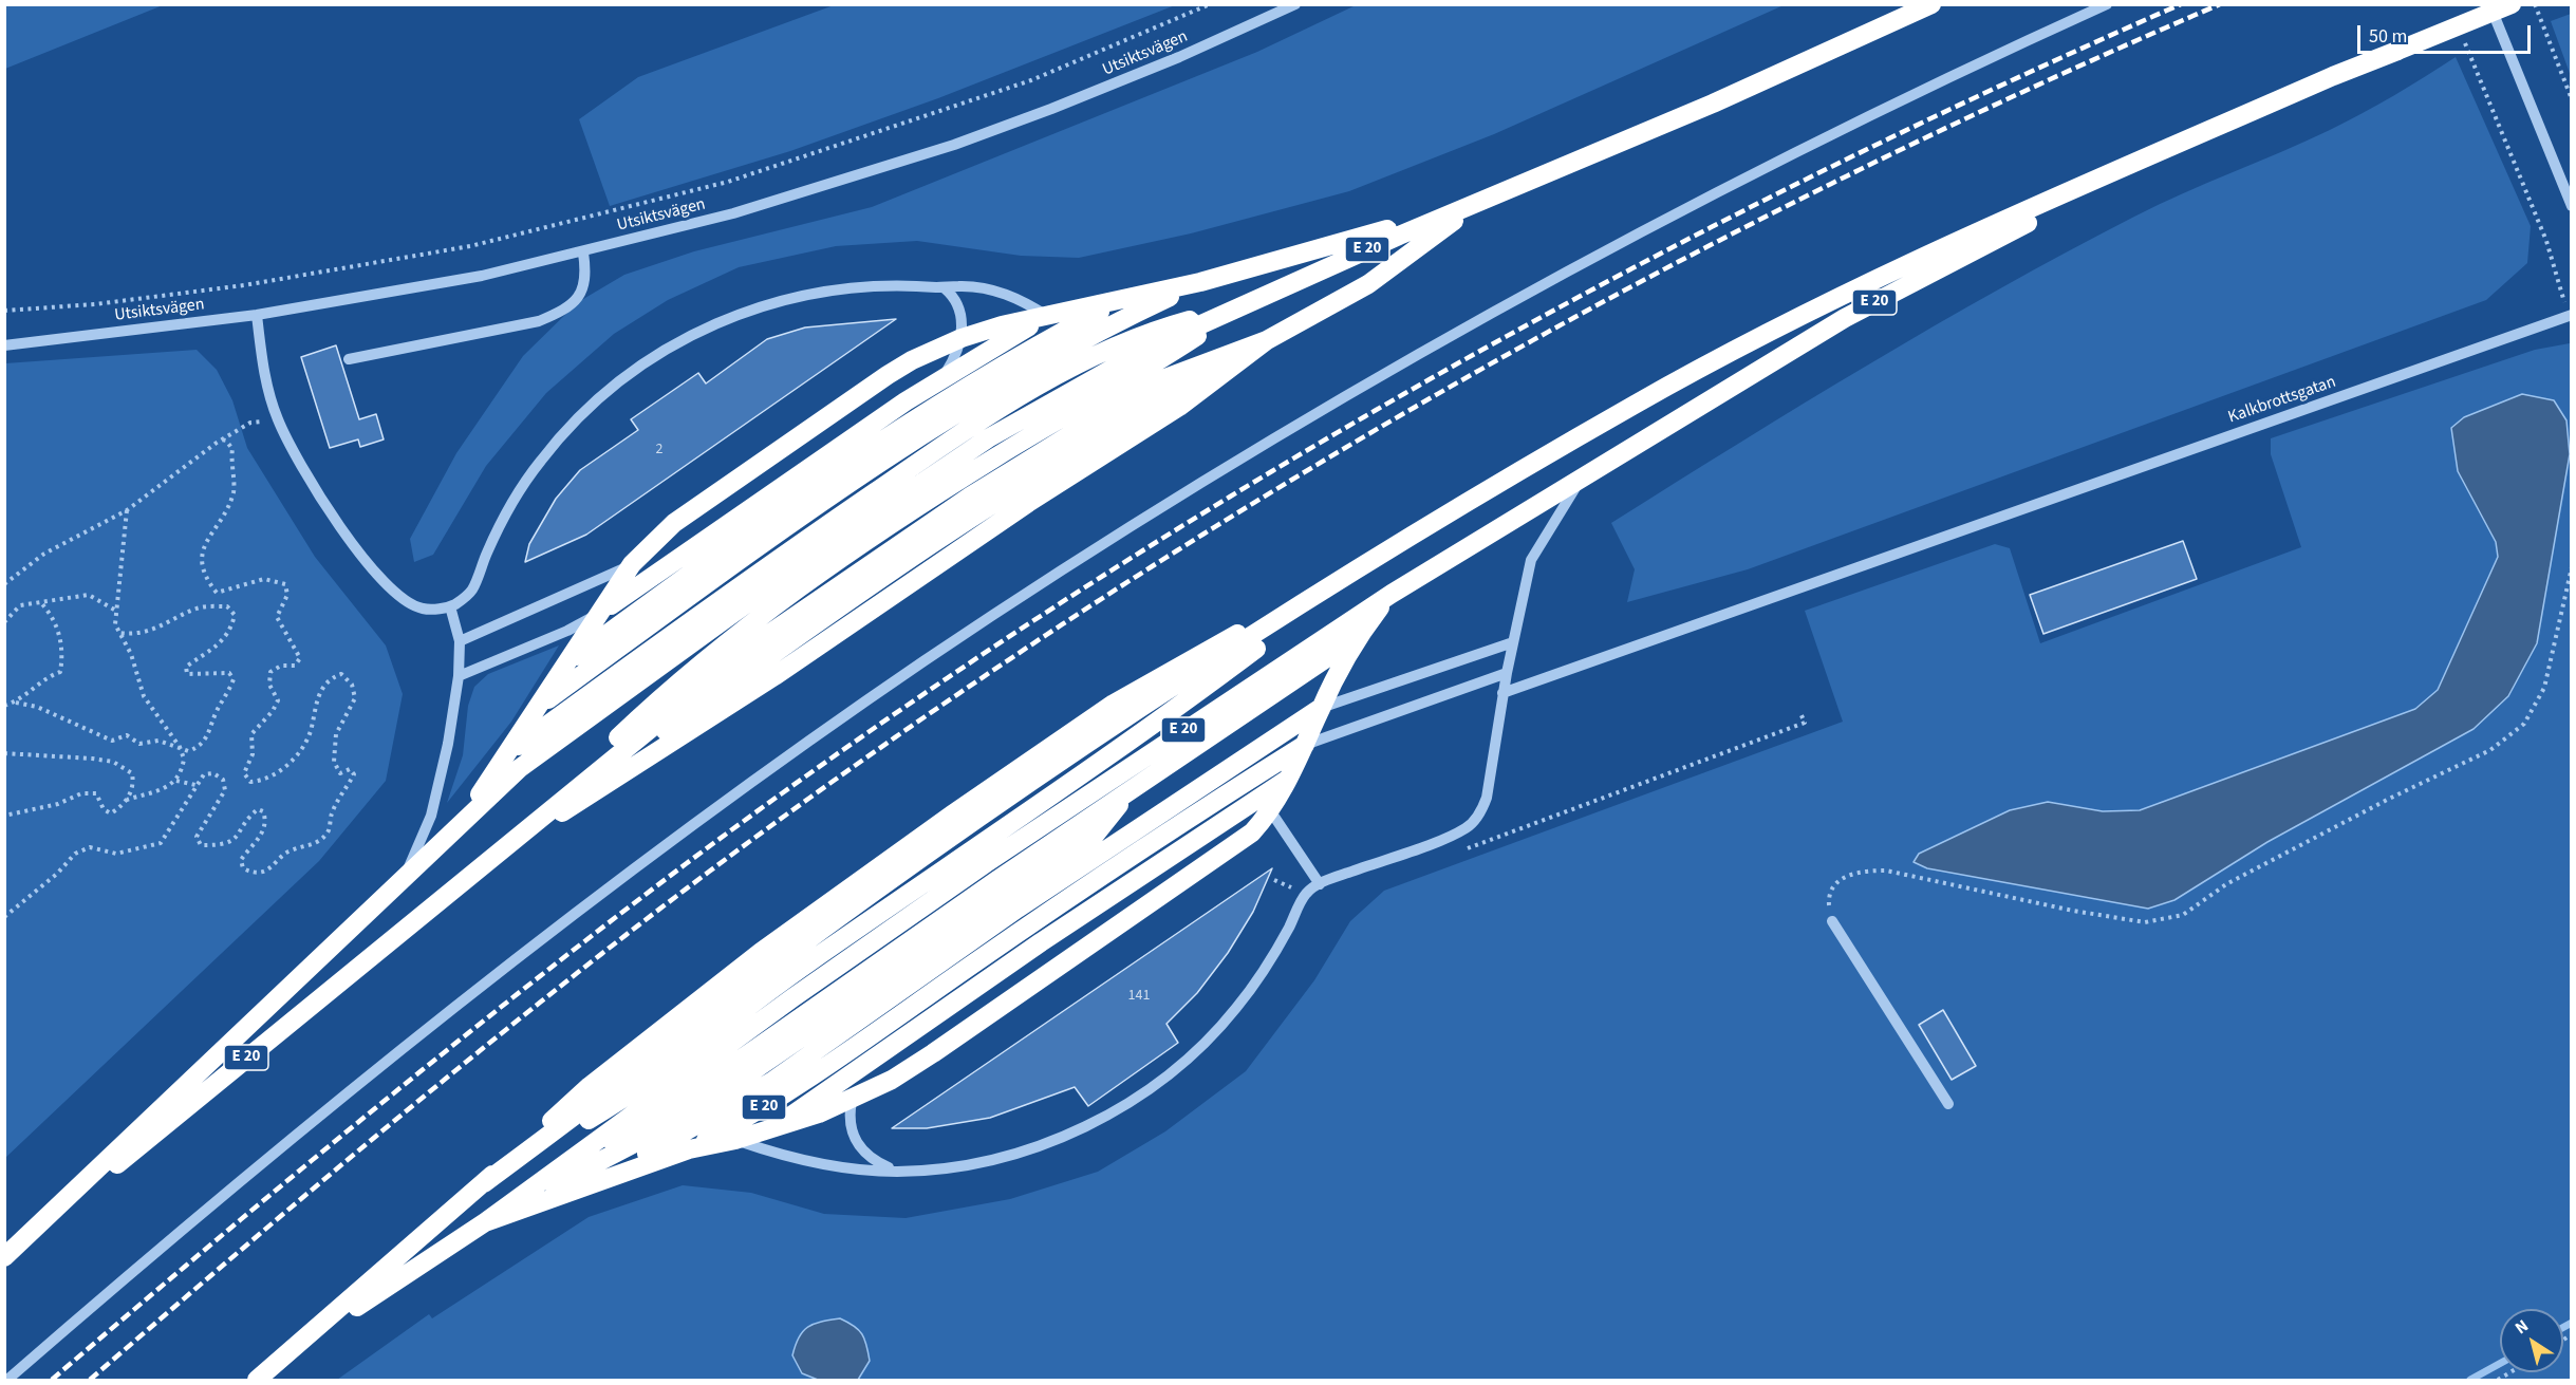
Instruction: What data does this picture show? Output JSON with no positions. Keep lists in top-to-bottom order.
{
  "streets": {
    "highway": ["E 20"],
    "street": ["Utsiktsvägen", "Kalkbrottsgatan"]
  },
  "house_numbers": ["2", "141"],
  "scale_bar": "50 m",
  "north": "top left"
}
